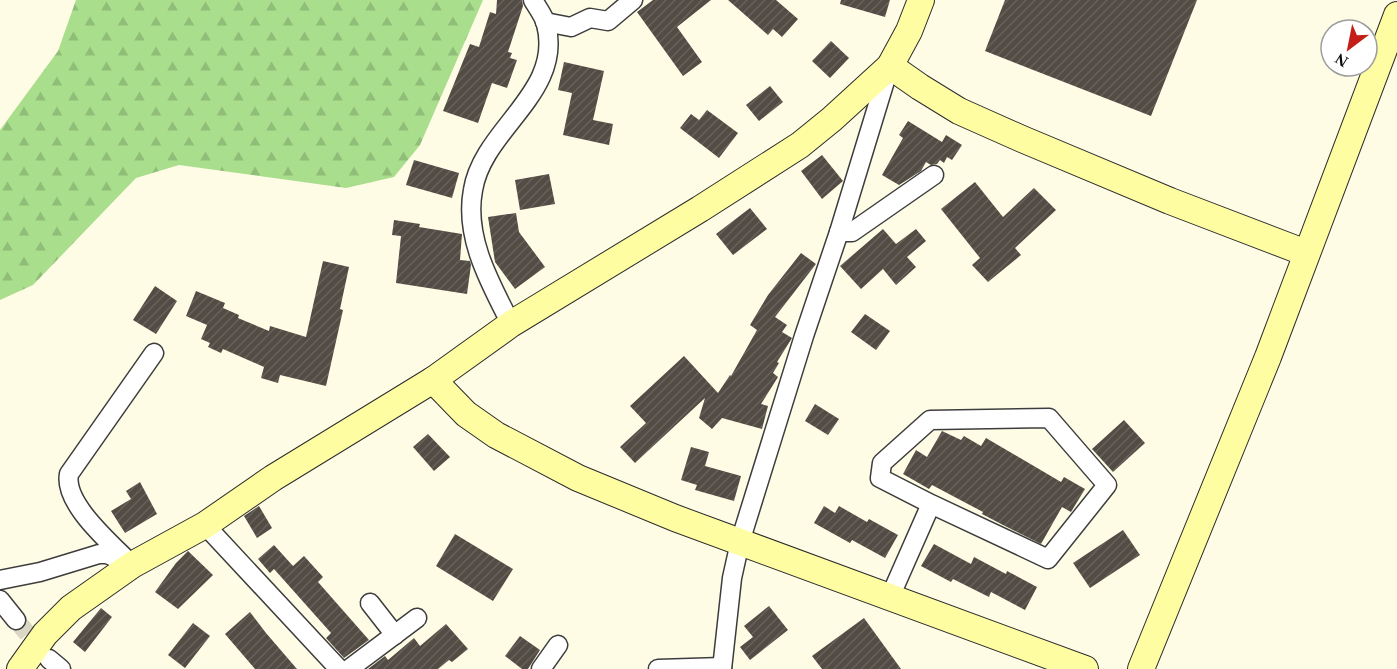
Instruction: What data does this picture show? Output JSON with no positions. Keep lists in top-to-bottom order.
{
  "north": "bottom left"
}
